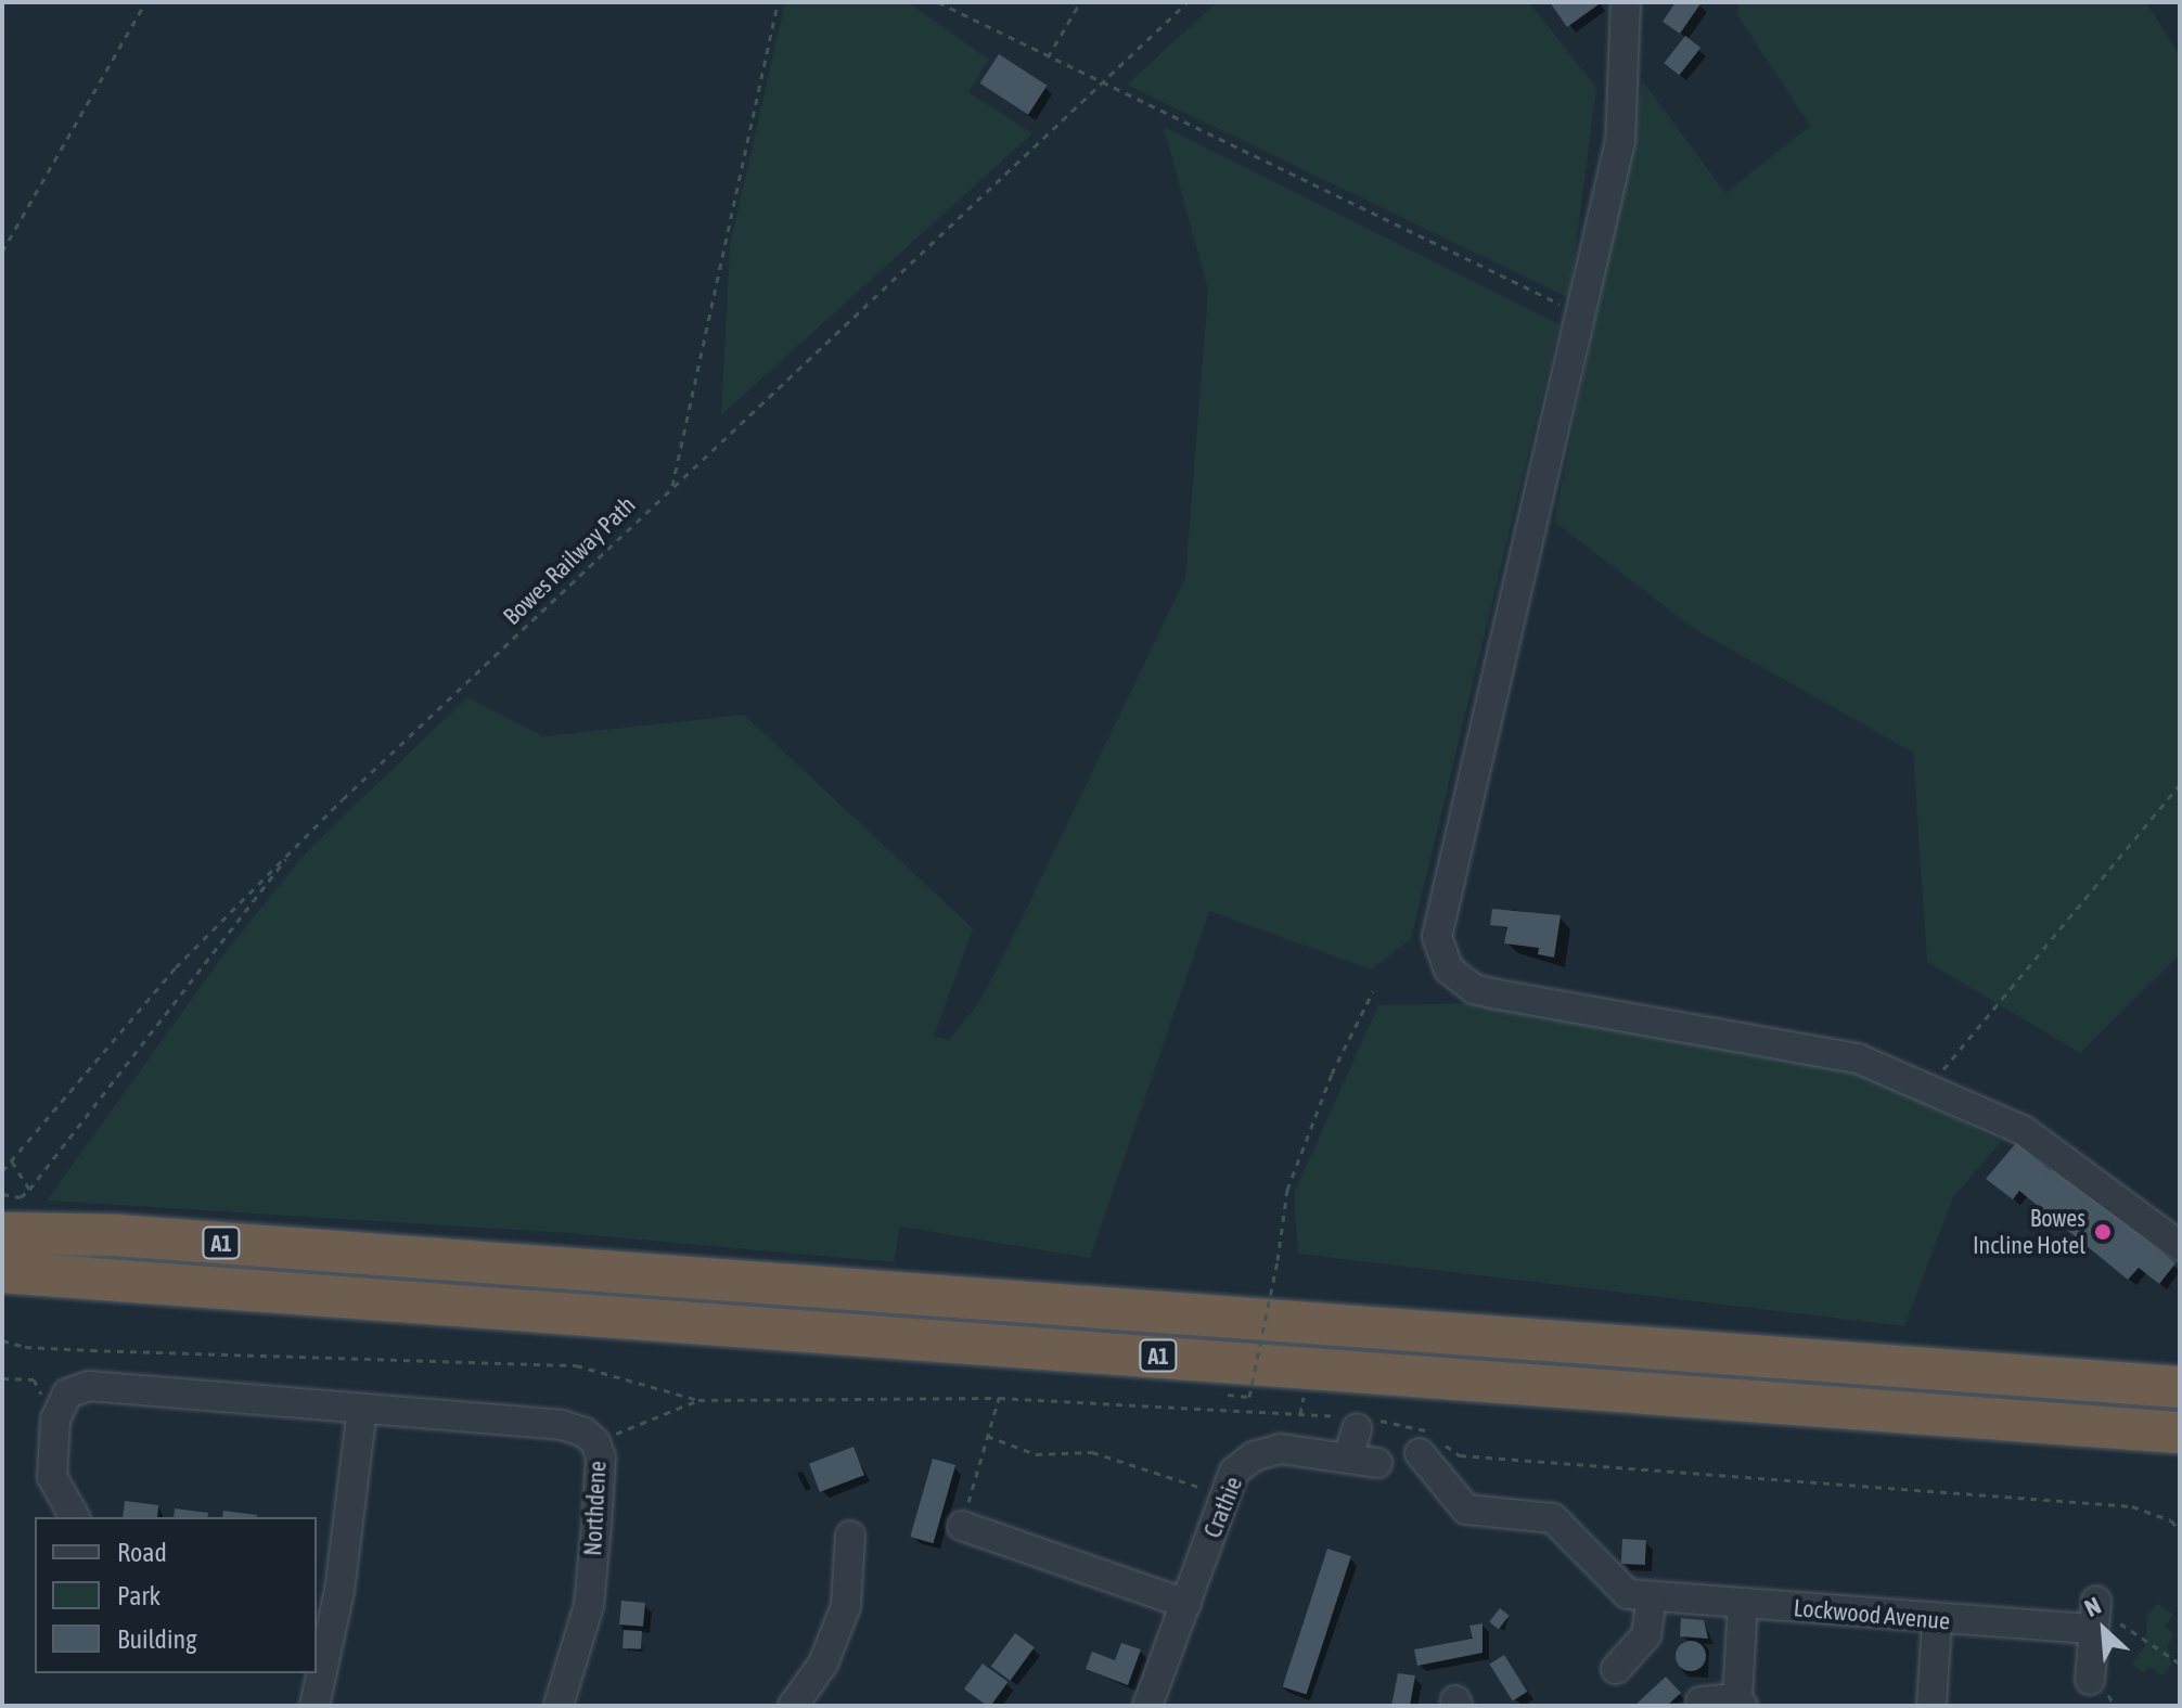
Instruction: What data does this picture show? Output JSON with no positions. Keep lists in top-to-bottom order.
{
  "streets": {
    "highway": ["A1"],
    "street": ["Crathie", "Northdene", "Lockwood Avenue"],
    "path": ["Bowes Railway Path"]
  },
  "places": ["Bowes Incline Hotel"],
  "legend": ["Road", "Park", "Building"],
  "north": "top left"
}
